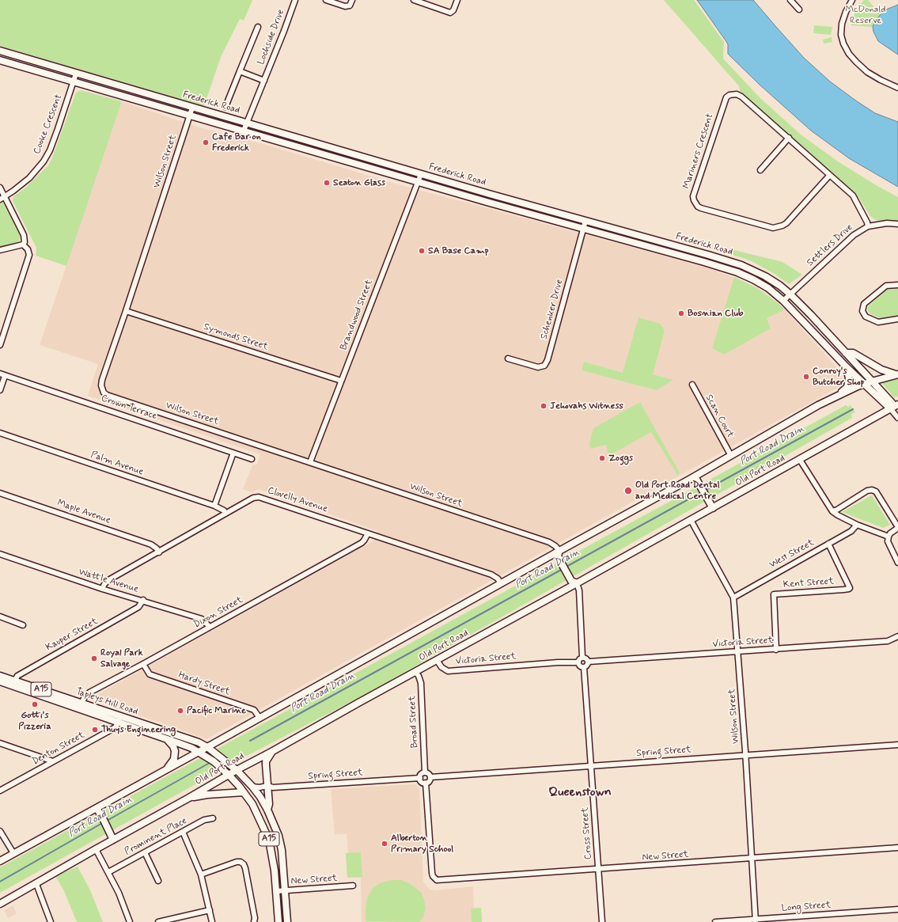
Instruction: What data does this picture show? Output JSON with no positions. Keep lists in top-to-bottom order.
{
  "streets": {
    "main road": [
      "Frederick Road",
      "Old Port Road",
      "A15",
      "Tapleys Hill Road"
    ],
    "street": [
      "Lochside Drive",
      "Cooke Crescent",
      "Mariners Crescent",
      "Wilson Street",
      "Settlers Drive",
      "Schenker Drive",
      "Brandwood Street",
      "Symonds Street",
      "Crown Terrace",
      "Scan Court",
      "Palm Avenue",
      "Clovelly Avenue",
      "Maple Avenue",
      "West Street",
      "Wattle Avenue",
      "Kent Street",
      "Dixon Street",
      "Kauper Street",
      "Victoria Street",
      "Hardy Street",
      "Broad Street",
      "Denton Street",
      "Spring Street",
      "Cross Street",
      "Prominent Place",
      "New Street",
      "Long Street"
    ]
  },
  "crossings": [
    ["Lochside Drive", "Frederick Road"],
    ["Frederick Road", "Cooke Crescent"],
    ["Frederick Road", "Wilson Street"],
    ["Frederick Road", "Settlers Drive"],
    ["Frederick Road", "Schenker Drive"],
    ["Frederick Road", "Brandwood Street"],
    ["Frederick Road", "Old Port Road"],
    ["Mariners Crescent", "Settlers Drive"],
    ["Wilson Street", "Brandwood Street"],
    ["Wilson Street", "Symonds Street"],
    ["Wilson Street", "Old Port Road"],
    ["Wilson Street", "West Street"],
    ["Wilson Street", "Victoria Street"],
    ["Wilson Street", "Spring Street"],
    ["Wilson Street", "New Street"],
    ["Wilson Street", "Long Street"],
    ["Brandwood Street", "Symonds Street"],
    ["Palm Avenue", "Clovelly Avenue"],
    ["Old Port Road", "Victoria Street"],
    ["Old Port Road", "A15"],
    ["Old Port Road", "Broad Street"],
    ["Clovelly Avenue", "Maple Avenue"],
    ["Clovelly Avenue", "Wattle Avenue"],
    ["Clovelly Avenue", "Dixon Street"],
    ["West Street", "Kent Street"],
    ["Wattle Avenue", "Dixon Street"],
    ["Wattle Avenue", "Kauper Street"],
    ["Kent Street", "Victoria Street"],
    ["Dixon Street", "Hardy Street"],
    ["Dixon Street", "Tapleys Hill Road"],
    ["Kauper Street", "Tapleys Hill Road"],
    ["Victoria Street", "Cross Street"],
    ["A15", "Tapleys Hill Road"],
    ["A15", "Spring Street"],
    ["A15", "New Street"],
    ["Tapleys Hill Road", "Denton Street"],
    ["Broad Street", "Spring Street"],
    ["Broad Street", "New Street"],
    ["Spring Street", "Cross Street"],
    ["Spring Street", "New Street"],
    ["Cross Street", "New Street"]
  ],
  "districts": ["Queenstown"],
  "water": ["Port Road Drain"],
  "parks": ["McDonald Reserve"],
  "places": [
    "Cafe Bar on Frederick",
    "Seaton Glass",
    "SA Base Camp",
    "Bosnian Club",
    "Conroy's Butcher Shop",
    "Jehovahs Witness",
    "Zoggs",
    "Old Port Road Dental and Medical Centre",
    "Royal Park Salvage",
    "Gotti's Pizzeria",
    "Pacific Marine",
    "Thuys Engineering",
    "Alberton Primary School"
  ]
}
